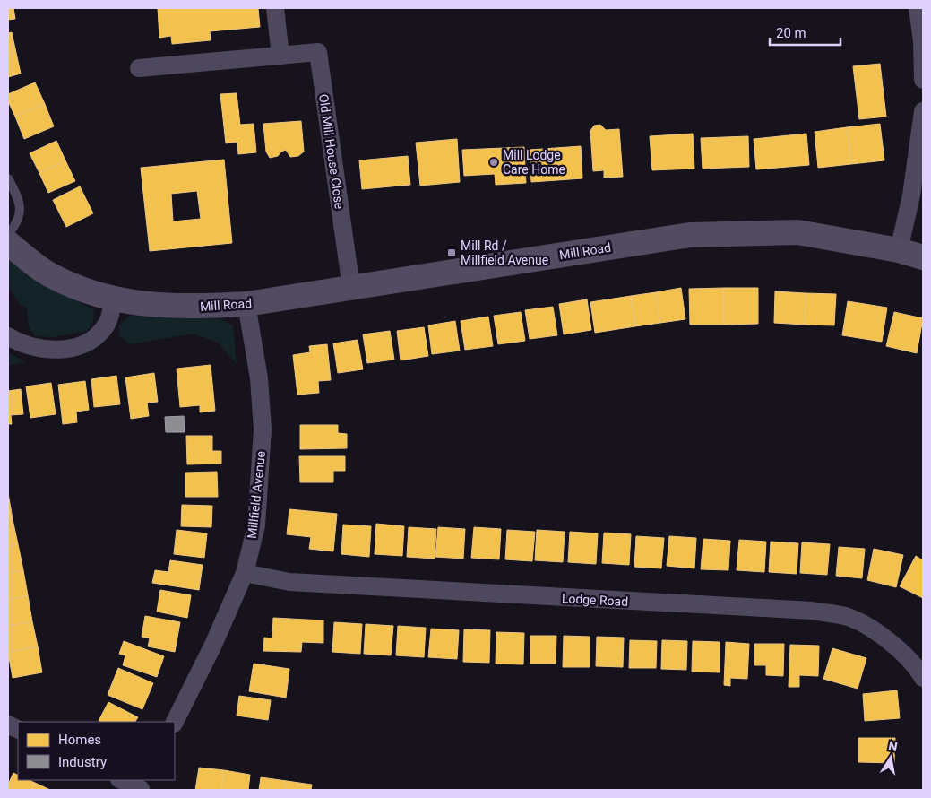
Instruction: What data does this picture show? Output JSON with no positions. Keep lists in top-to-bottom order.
{
  "streets": {
    "street": [
      "Old Mill House Close",
      "Mill Road",
      "Millfield Avenue",
      "Lodge Road"
    ]
  },
  "crossings": [
    ["Old Mill House Close", "Mill Road"],
    ["Mill Road", "Millfield Avenue"],
    ["Millfield Avenue", "Lodge Road"]
  ],
  "places": {
    "other": ["Mill Lodge Care Home"],
    "transit": ["Mill Rd / Millfield Avenue"]
  },
  "legend": ["Homes", "Industry"],
  "scale_bar": "20 m",
  "north": "top"
}
